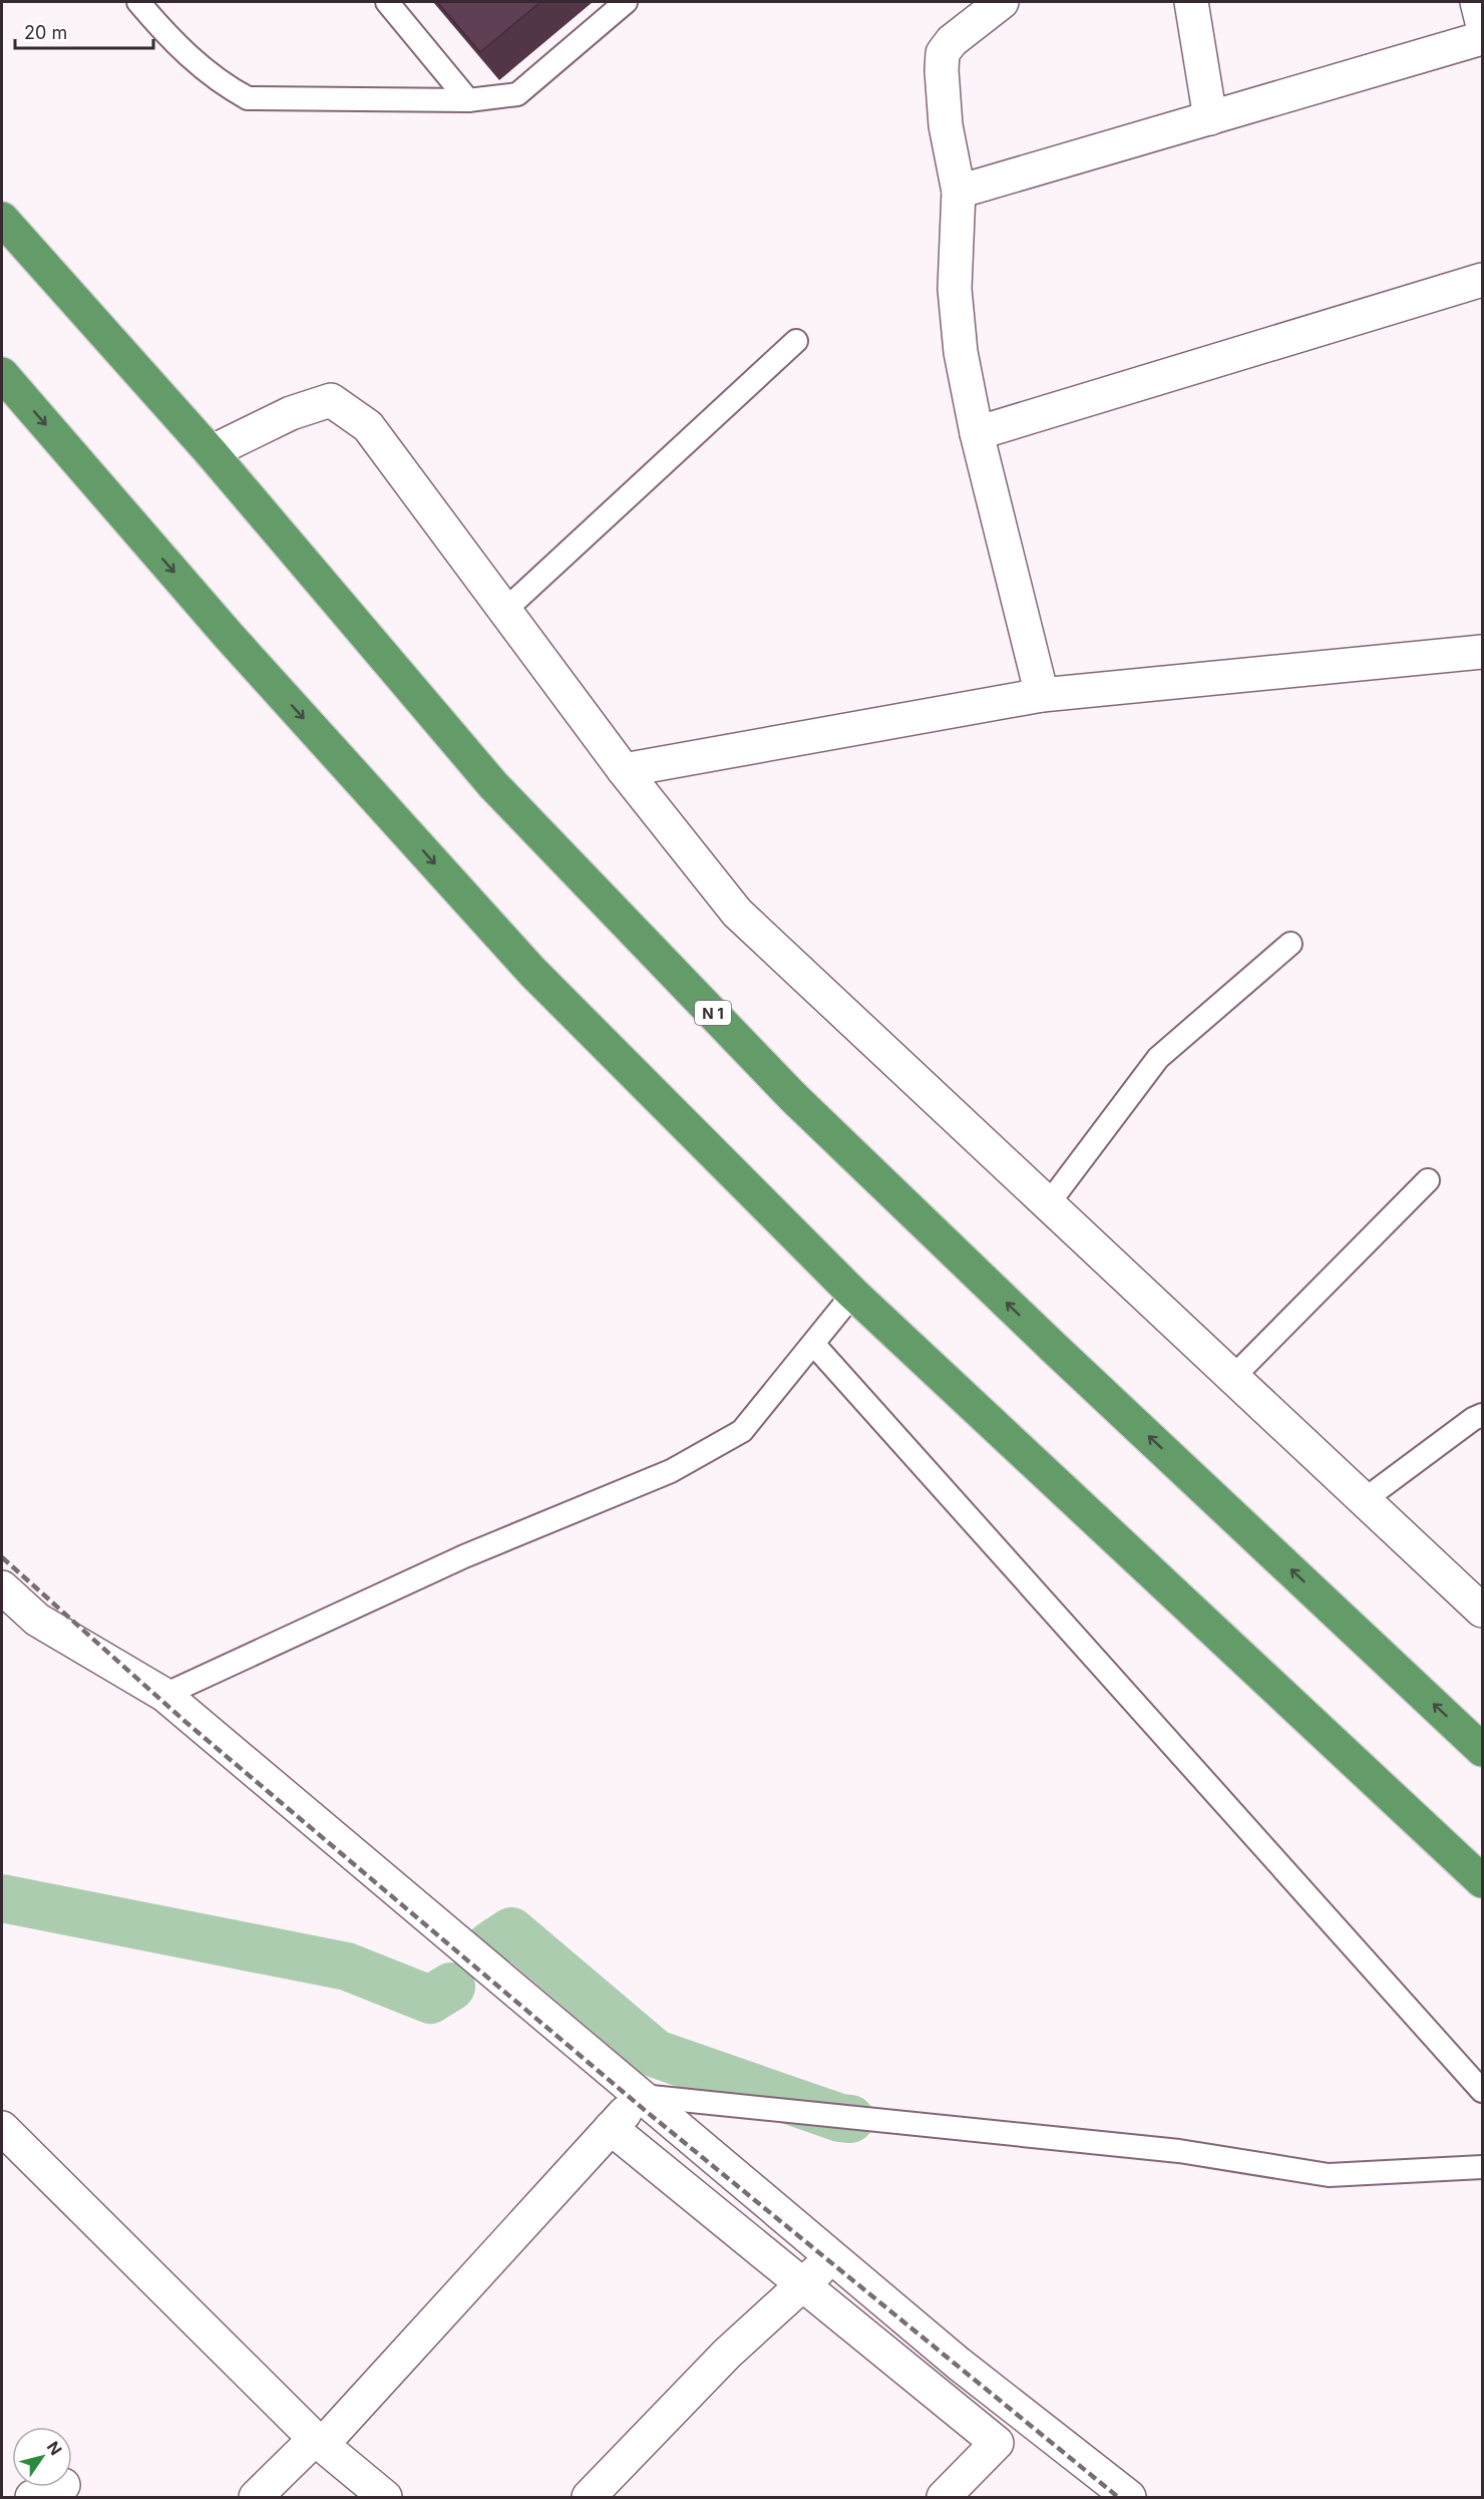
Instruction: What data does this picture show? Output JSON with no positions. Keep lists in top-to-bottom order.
{
  "streets": {
    "highway": ["N 1"]
  },
  "scale_bar": "20 m",
  "north": "top right"
}
